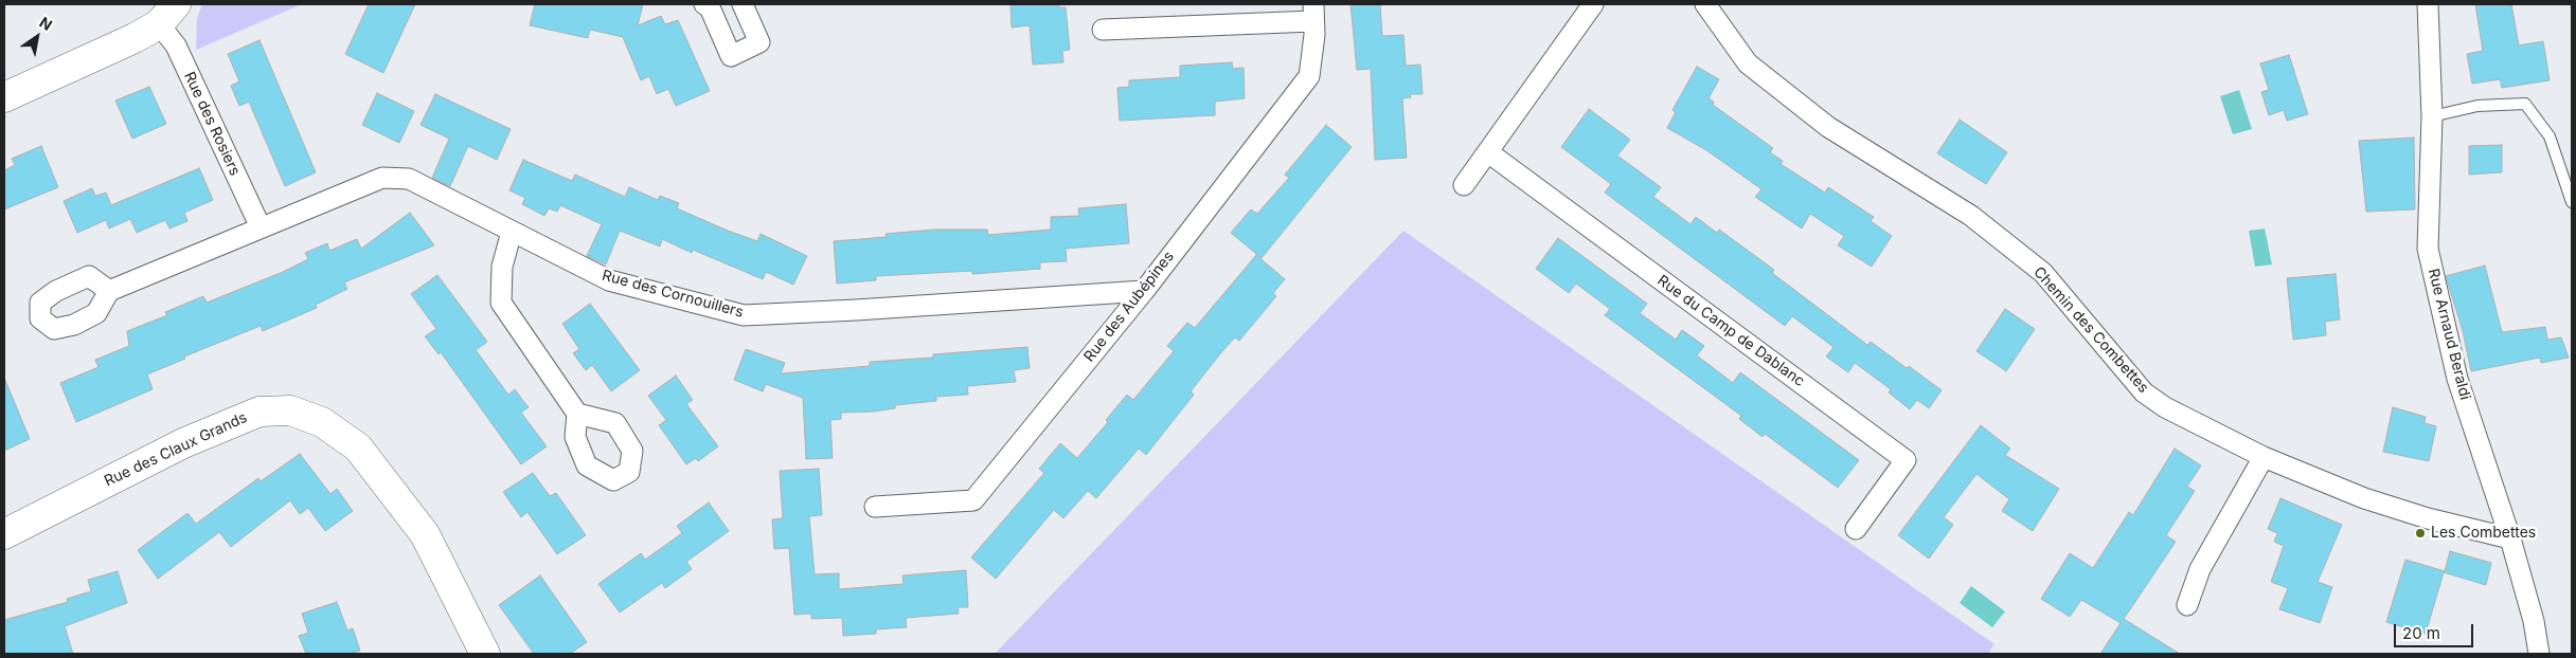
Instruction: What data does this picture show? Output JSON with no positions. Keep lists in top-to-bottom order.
{
  "streets": {
    "street": [
      "Rue des Rosiers",
      "Rue des Cornouillers",
      "Rue des Aubépines",
      "Chemin des Combettes",
      "Rue du Camp de Dablanc",
      "Rue Arnaud Beraldi",
      "Rue des Claux Grands"
    ]
  },
  "crossings": [
    ["Rue des Rosiers", "Rue des Cornouillers"],
    ["Rue des Cornouillers", "Rue des Aubépines"],
    ["Chemin des Combettes", "Rue Arnaud Beraldi"]
  ],
  "places": ["Les Combettes"],
  "scale_bar": "20 m",
  "north": "top right"
}
